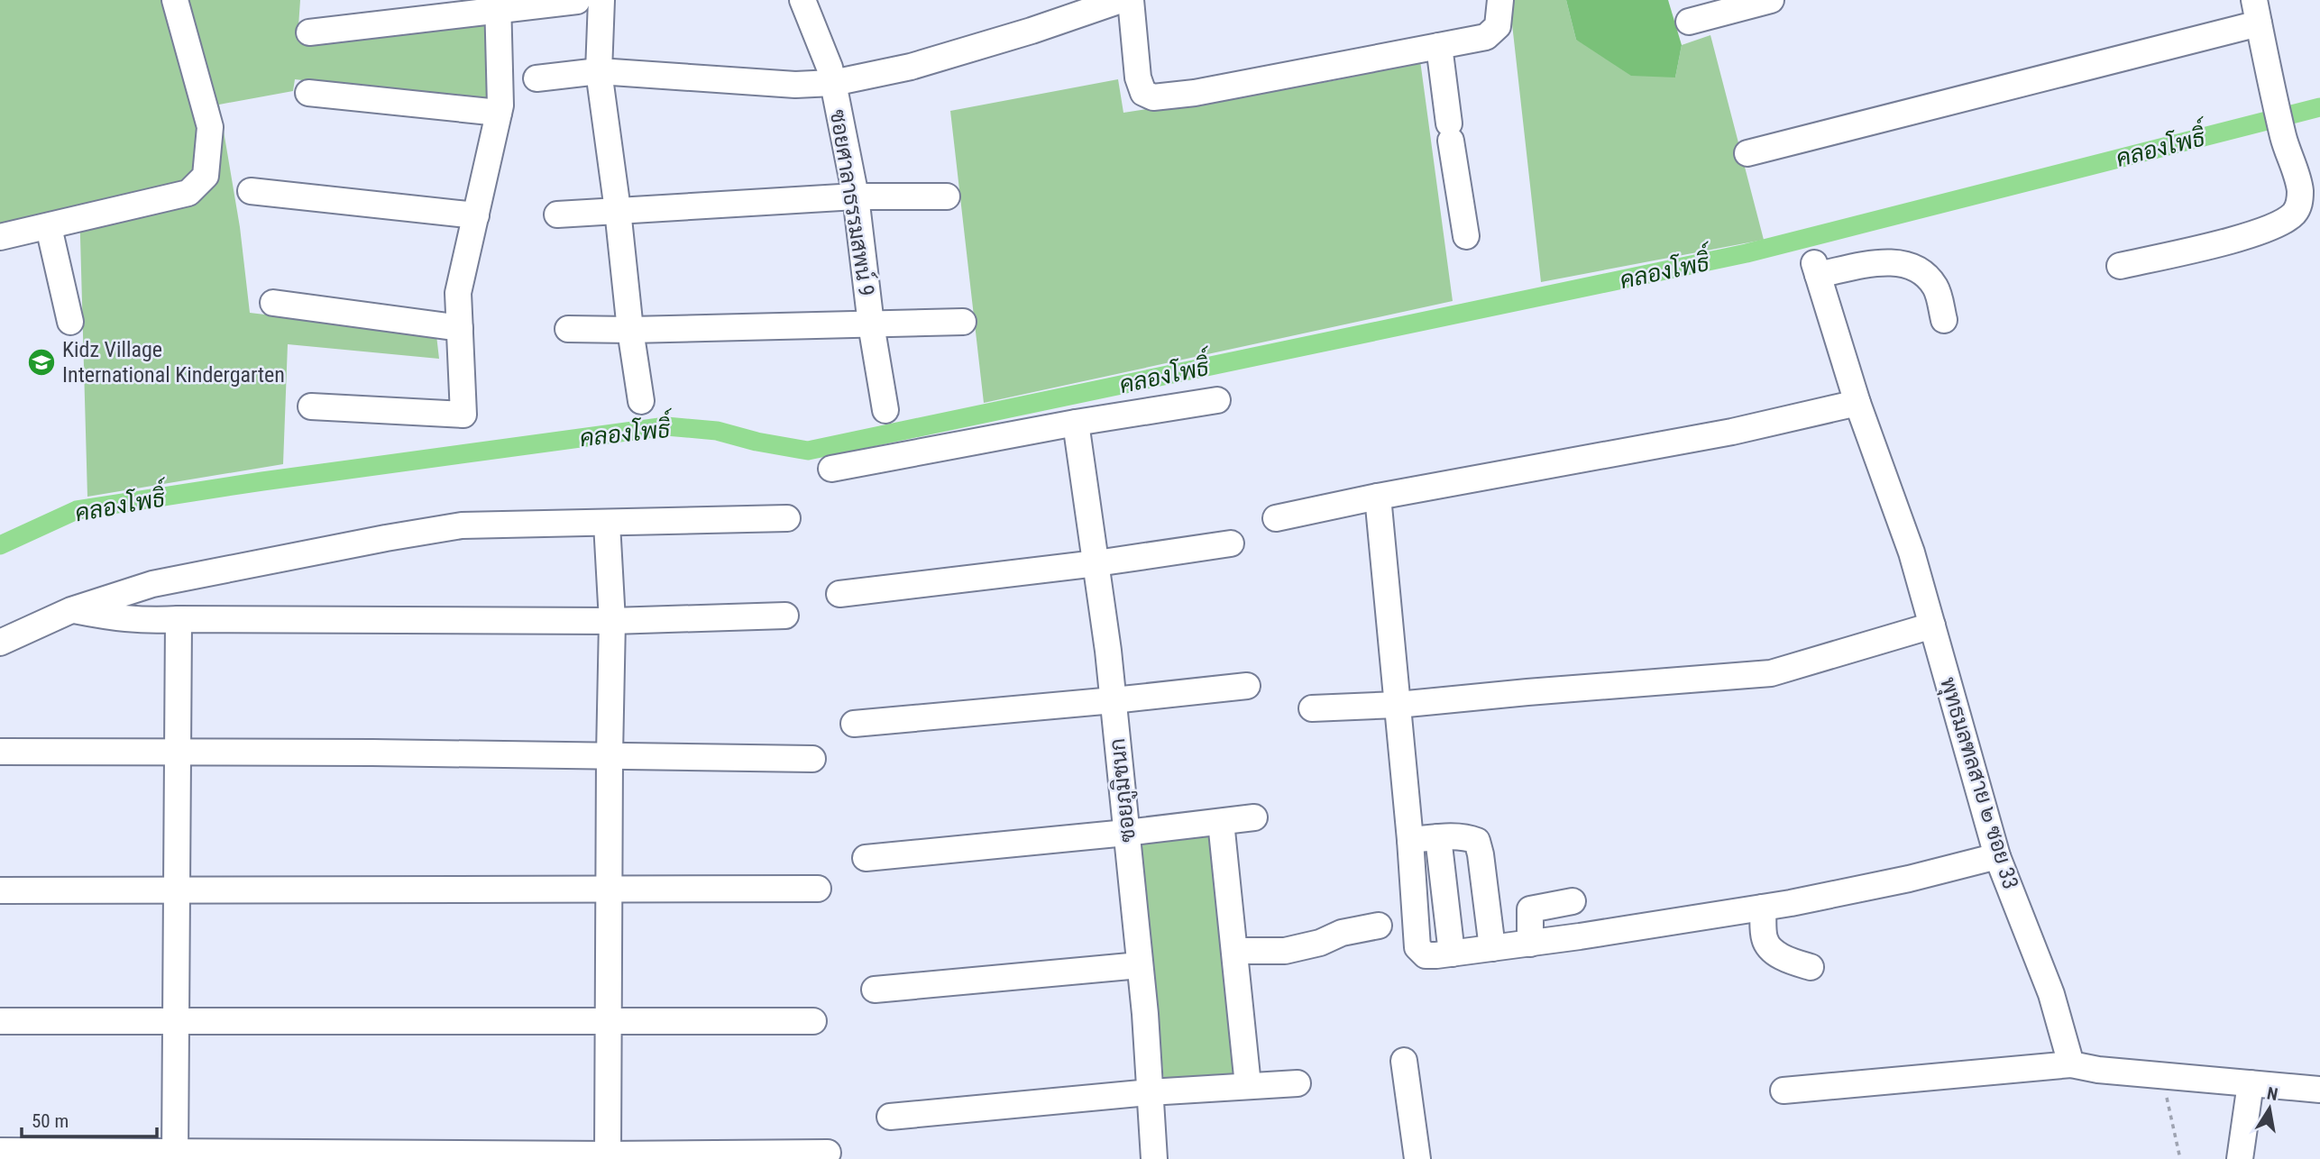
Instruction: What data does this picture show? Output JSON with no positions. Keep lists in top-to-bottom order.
{
  "streets": {
    "street": ["ซอยศาลาธรรมสพน์ 9", "พุทธมลฑลสาย ๒ ซอย 33", "ซอยภูมิชนก"]
  },
  "water": ["คลองโพธิ์"],
  "places": {
    "school or university": ["Kidz Village International Kindergarten"]
  },
  "scale_bar": "50 m",
  "north": "top"
}
